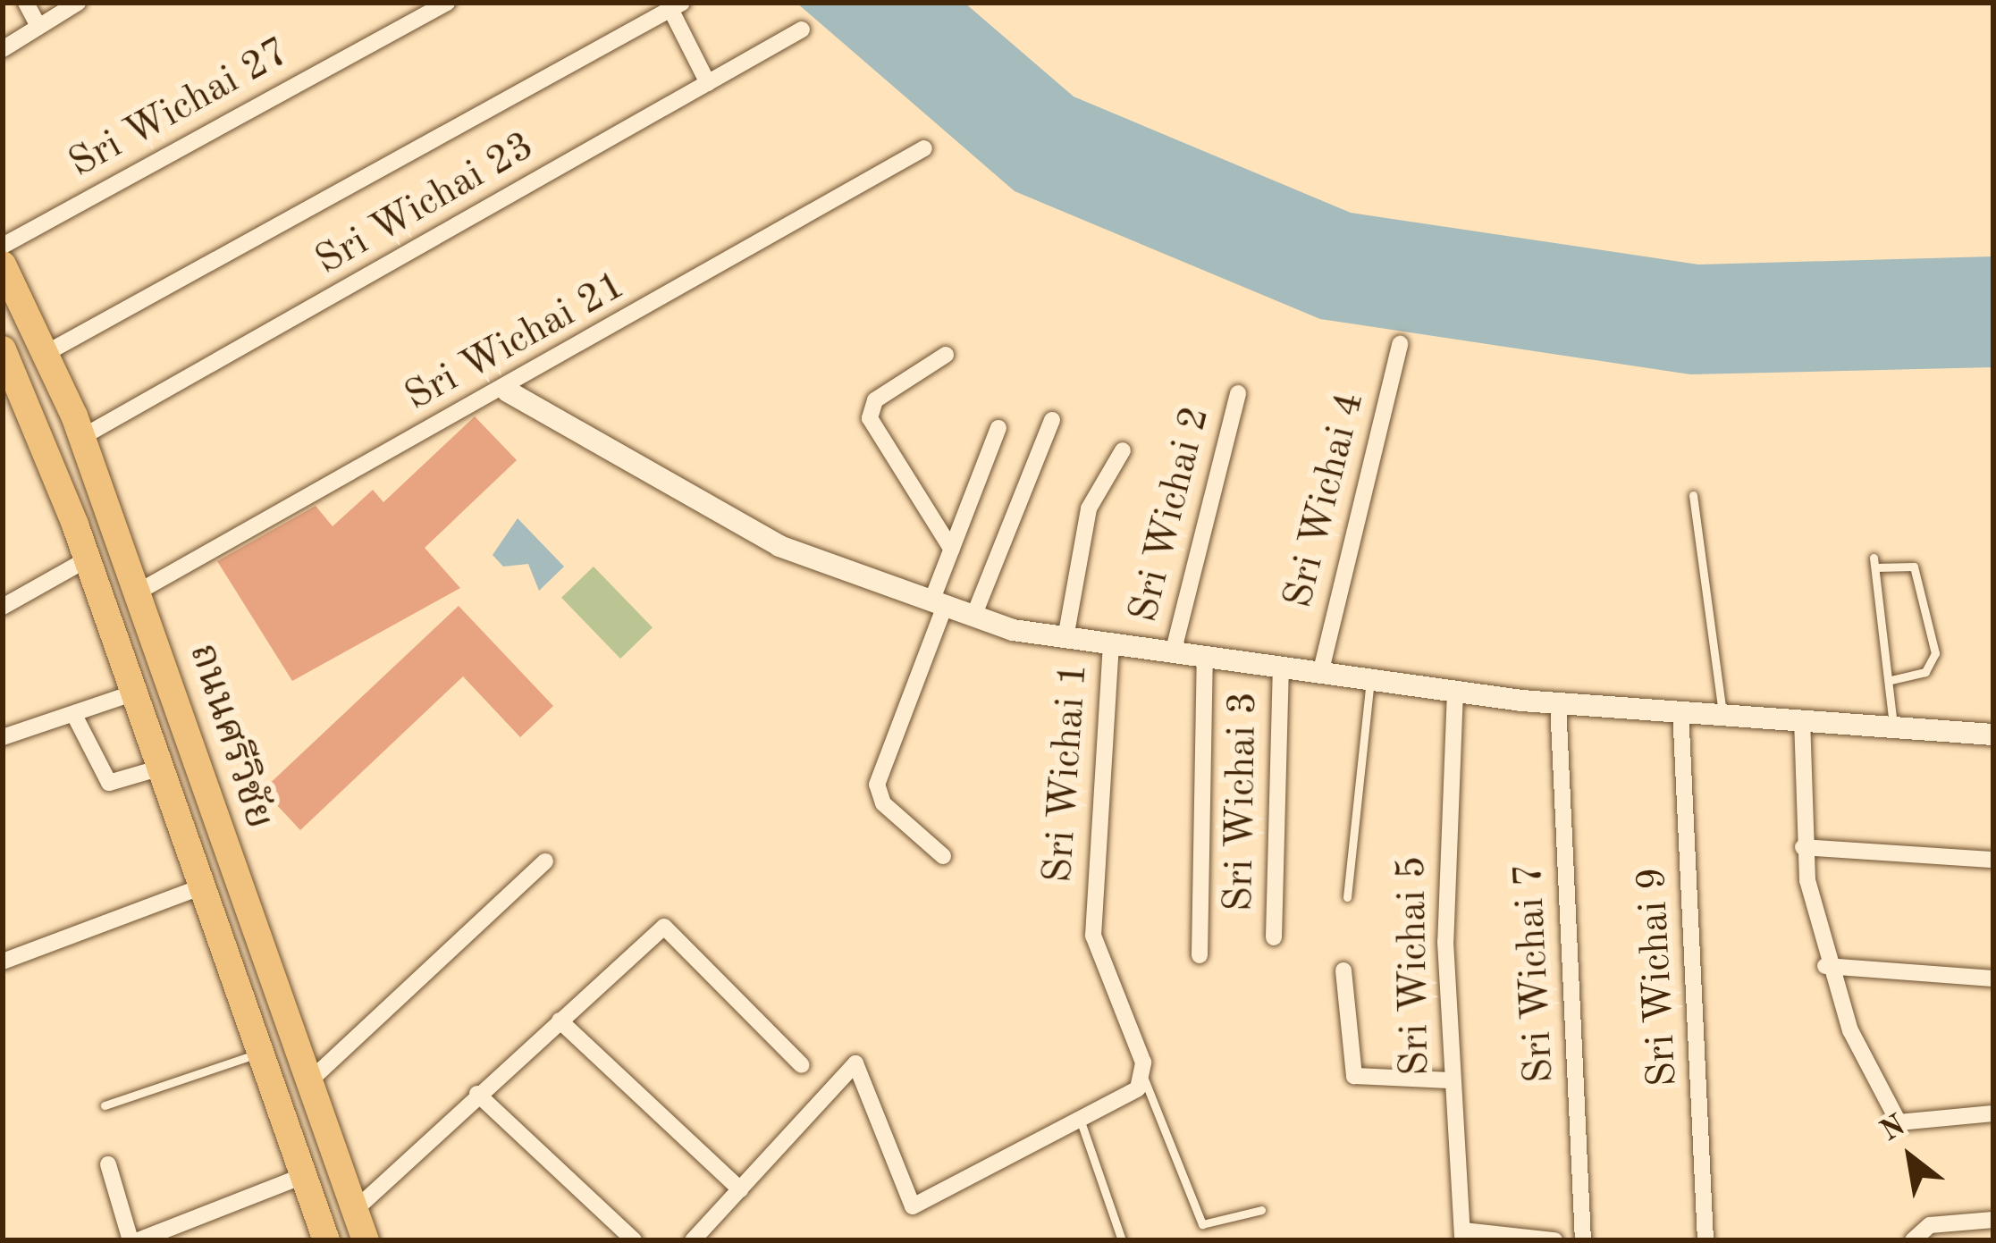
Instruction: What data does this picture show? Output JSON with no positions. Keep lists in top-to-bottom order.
{
  "streets": {
    "main road": ["ถนนศรีวิชัย"],
    "street": [
      "Sri Wichai 27",
      "Sri Wichai 23",
      "Sri Wichai 21",
      "Sri Wichai 4",
      "Sri Wichai 2",
      "Sri Wichai 1",
      "Sri Wichai 3",
      "Sri Wichai 5",
      "Sri Wichai 7",
      "Sri Wichai 9"
    ]
  },
  "crossings": [
    ["Sri Wichai 23", "ถนนศรีวิชัย"],
    ["Sri Wichai 21", "ถนนศรีวิชัย"]
  ],
  "north": "top left"
}
